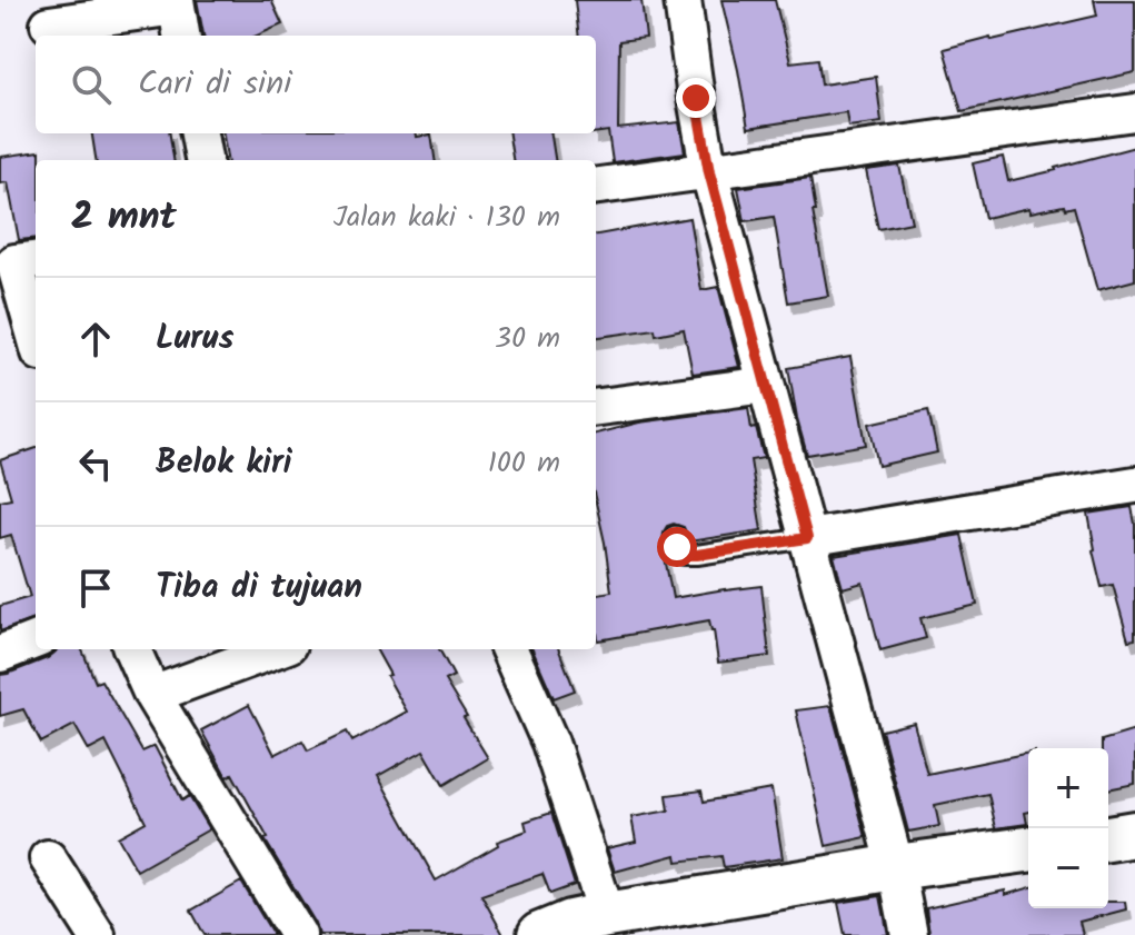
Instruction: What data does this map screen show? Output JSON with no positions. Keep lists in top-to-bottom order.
{
  "page": {
    "search": "Cari di sini",
    "heading": ["2 mnt", "Jalan kaki · 130 m"],
    "list": [
      ["Lurus", "30 m"],
      ["Belok kiri", "100 m"],
      "Tiba di tujuan"
    ],
    "map_buttons": ["+", "−"]
  }
}
